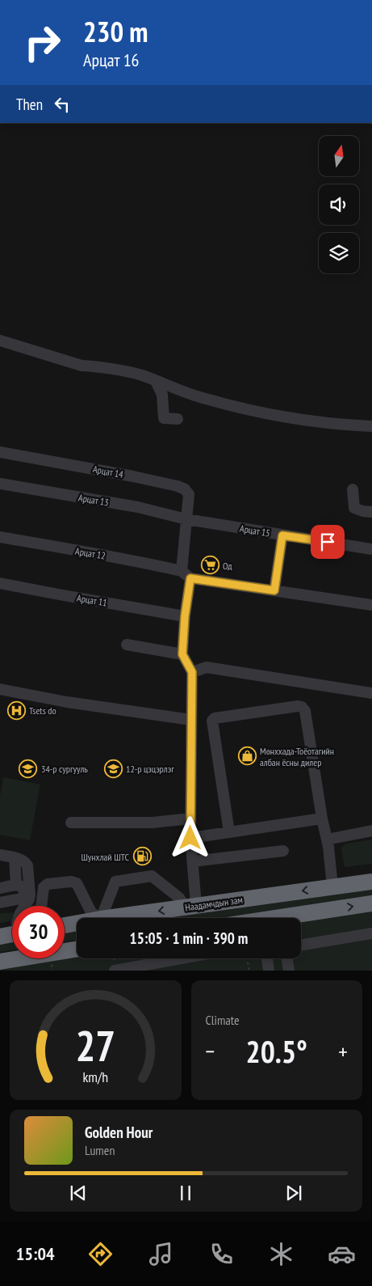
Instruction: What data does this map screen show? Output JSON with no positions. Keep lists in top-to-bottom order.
{
  "streets": {
    "highway": ["Наадамчдын зам"],
    "street": [
      "Арцат 14",
      "Арцат 13",
      "Арцат 15",
      "Арцат 12",
      "Арцат 11"
    ]
  },
  "crossings": [
    ["Арцат 14", "Арцат 13"],
    ["Арцат 14", "Арцат 15"],
    ["Арцат 14", "Арцат 12"],
    ["Арцат 13", "Арцат 15"]
  ],
  "one_way": ["Наадамчдын зам"],
  "places": {
    "supermarket": ["Од"],
    "hospital": ["Tsets do"],
    "shop": ["Мөнххада-Тоёотагийн албан ёсны дилер"],
    "school or university": ["34-р сургууль", "12-р цэцэрлэг"],
    "fuel station": ["Шунхлай ШТС"]
  },
  "north": "top",
  "page": {
    "turn": ["230 m", "Арцат 16"],
    "then": "Then",
    "limit": "30",
    "trip": "15:05 · 1 min · 390 m",
    "tile": "Climate",
    "heat": ["−", "20.5°", "+"],
    "song": ["Golden Hour", "Lumen"],
    "tabs": "15:04",
    "gauge": ["27", "km/h"]
  }
}
